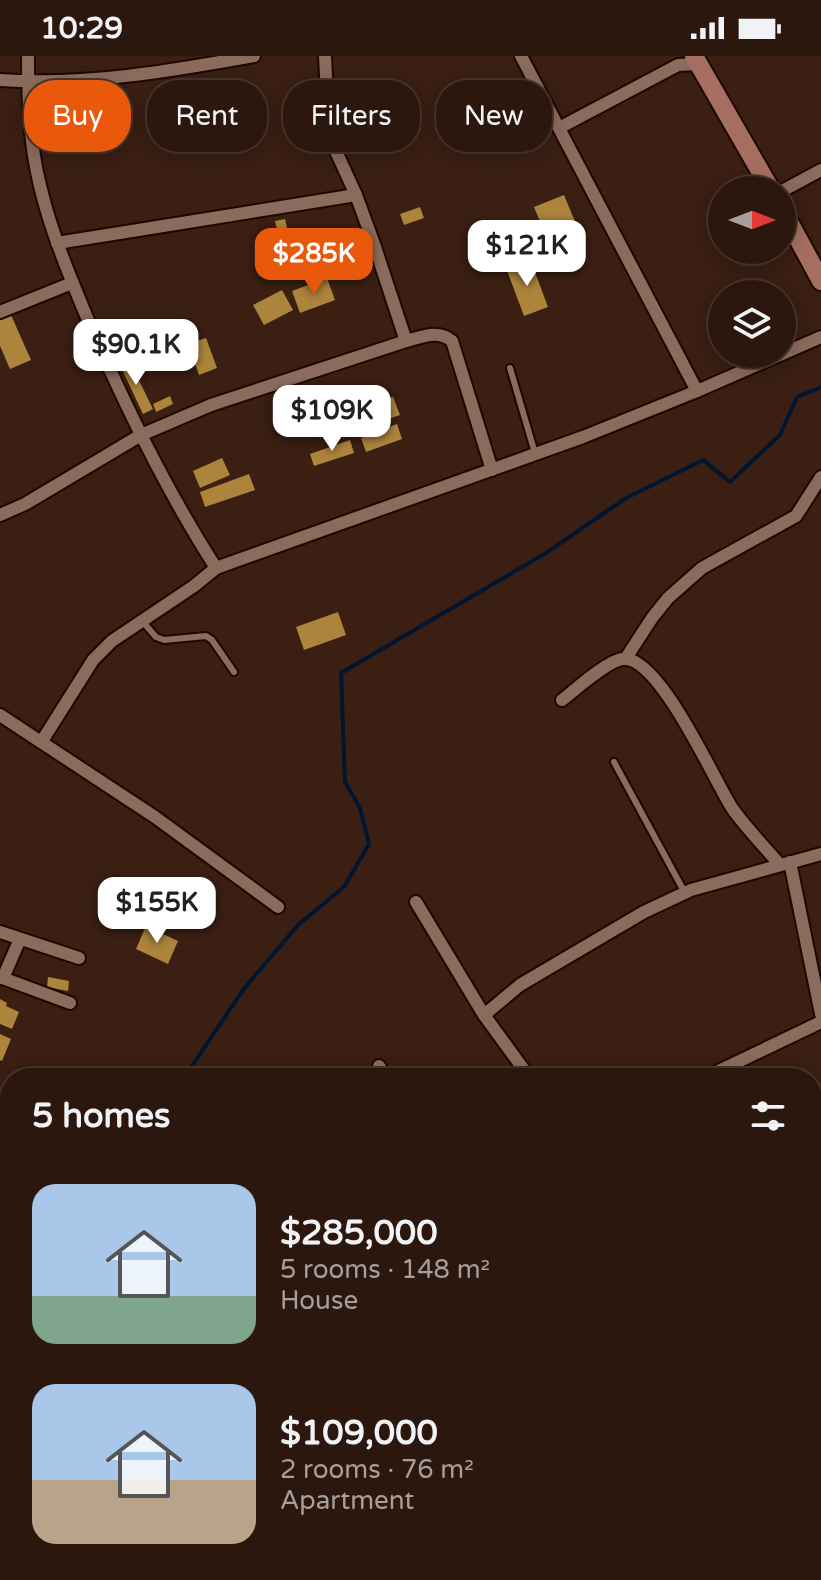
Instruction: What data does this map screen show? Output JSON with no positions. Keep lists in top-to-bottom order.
{
  "north": "right",
  "page": {
    "status": "10:29",
    "chip": [
      "Buy",
      "Rent",
      "Filters",
      "New"
    ],
    "price": [
      "$121K",
      "$285K",
      "$90.1K",
      "$109K",
      "$155K"
    ],
    "heading": "5 homes",
    "list": [
      {
        "name": "$285,000",
        "note": "5 rooms · 148 m² · House"
      },
      {
        "name": "$109,000",
        "note": "2 rooms · 76 m² · Apartment"
      }
    ]
  }
}
